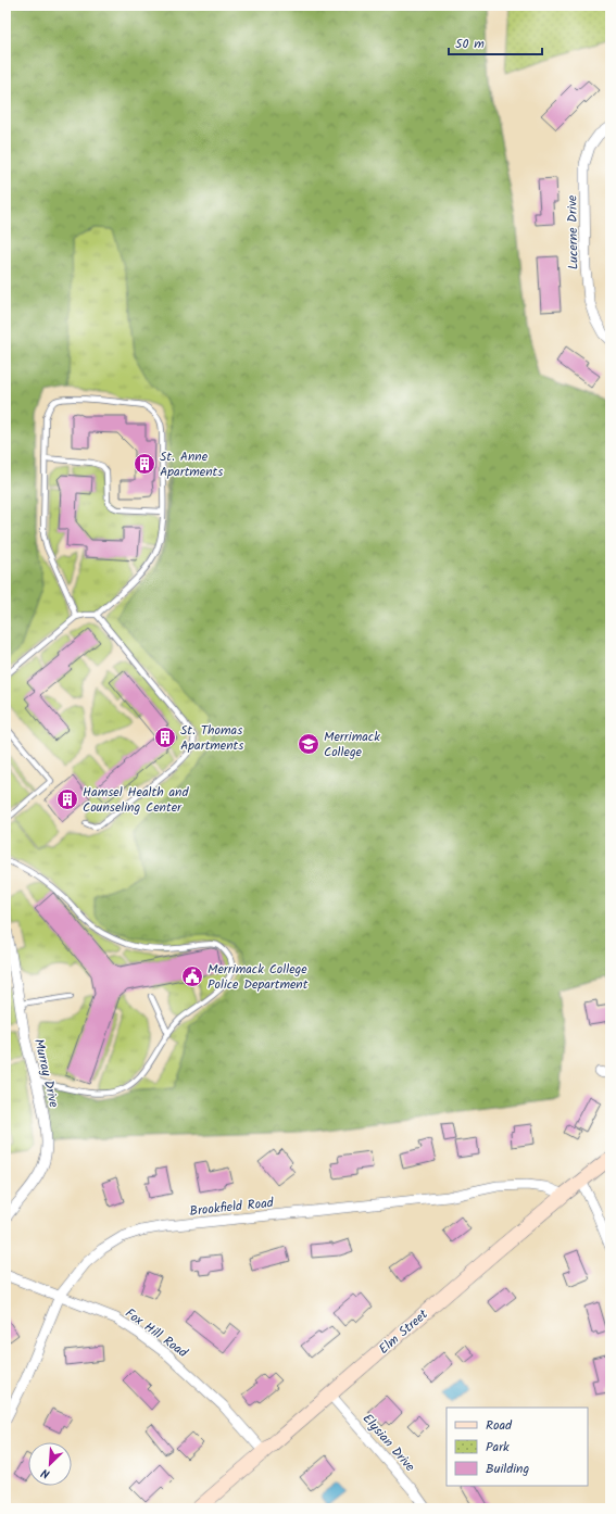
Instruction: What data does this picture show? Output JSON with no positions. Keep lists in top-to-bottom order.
{
  "streets": {
    "main road": ["Elm Street"],
    "street": [
      "Lucerne Drive",
      "Murray Drive",
      "Brookfield Road",
      "Fox Hill Road",
      "Elysian Drive"
    ]
  },
  "crossings": [
    ["Brookfield Road", "Elm Street"],
    ["Brookfield Road", "Fox Hill Road"],
    ["Elm Street", "Fox Hill Road"],
    ["Elm Street", "Elysian Drive"]
  ],
  "places": {
    "building": ["St. Anne Apartments", "St. Thomas Apartments", "Hamsel Health and Counseling Center"],
    "school or university": ["Merrimack College"],
    "public building": ["Merrimack College Police Department"]
  },
  "legend": ["Road", "Park", "Building"],
  "scale_bar": "50 m",
  "north": "bottom left"
}
